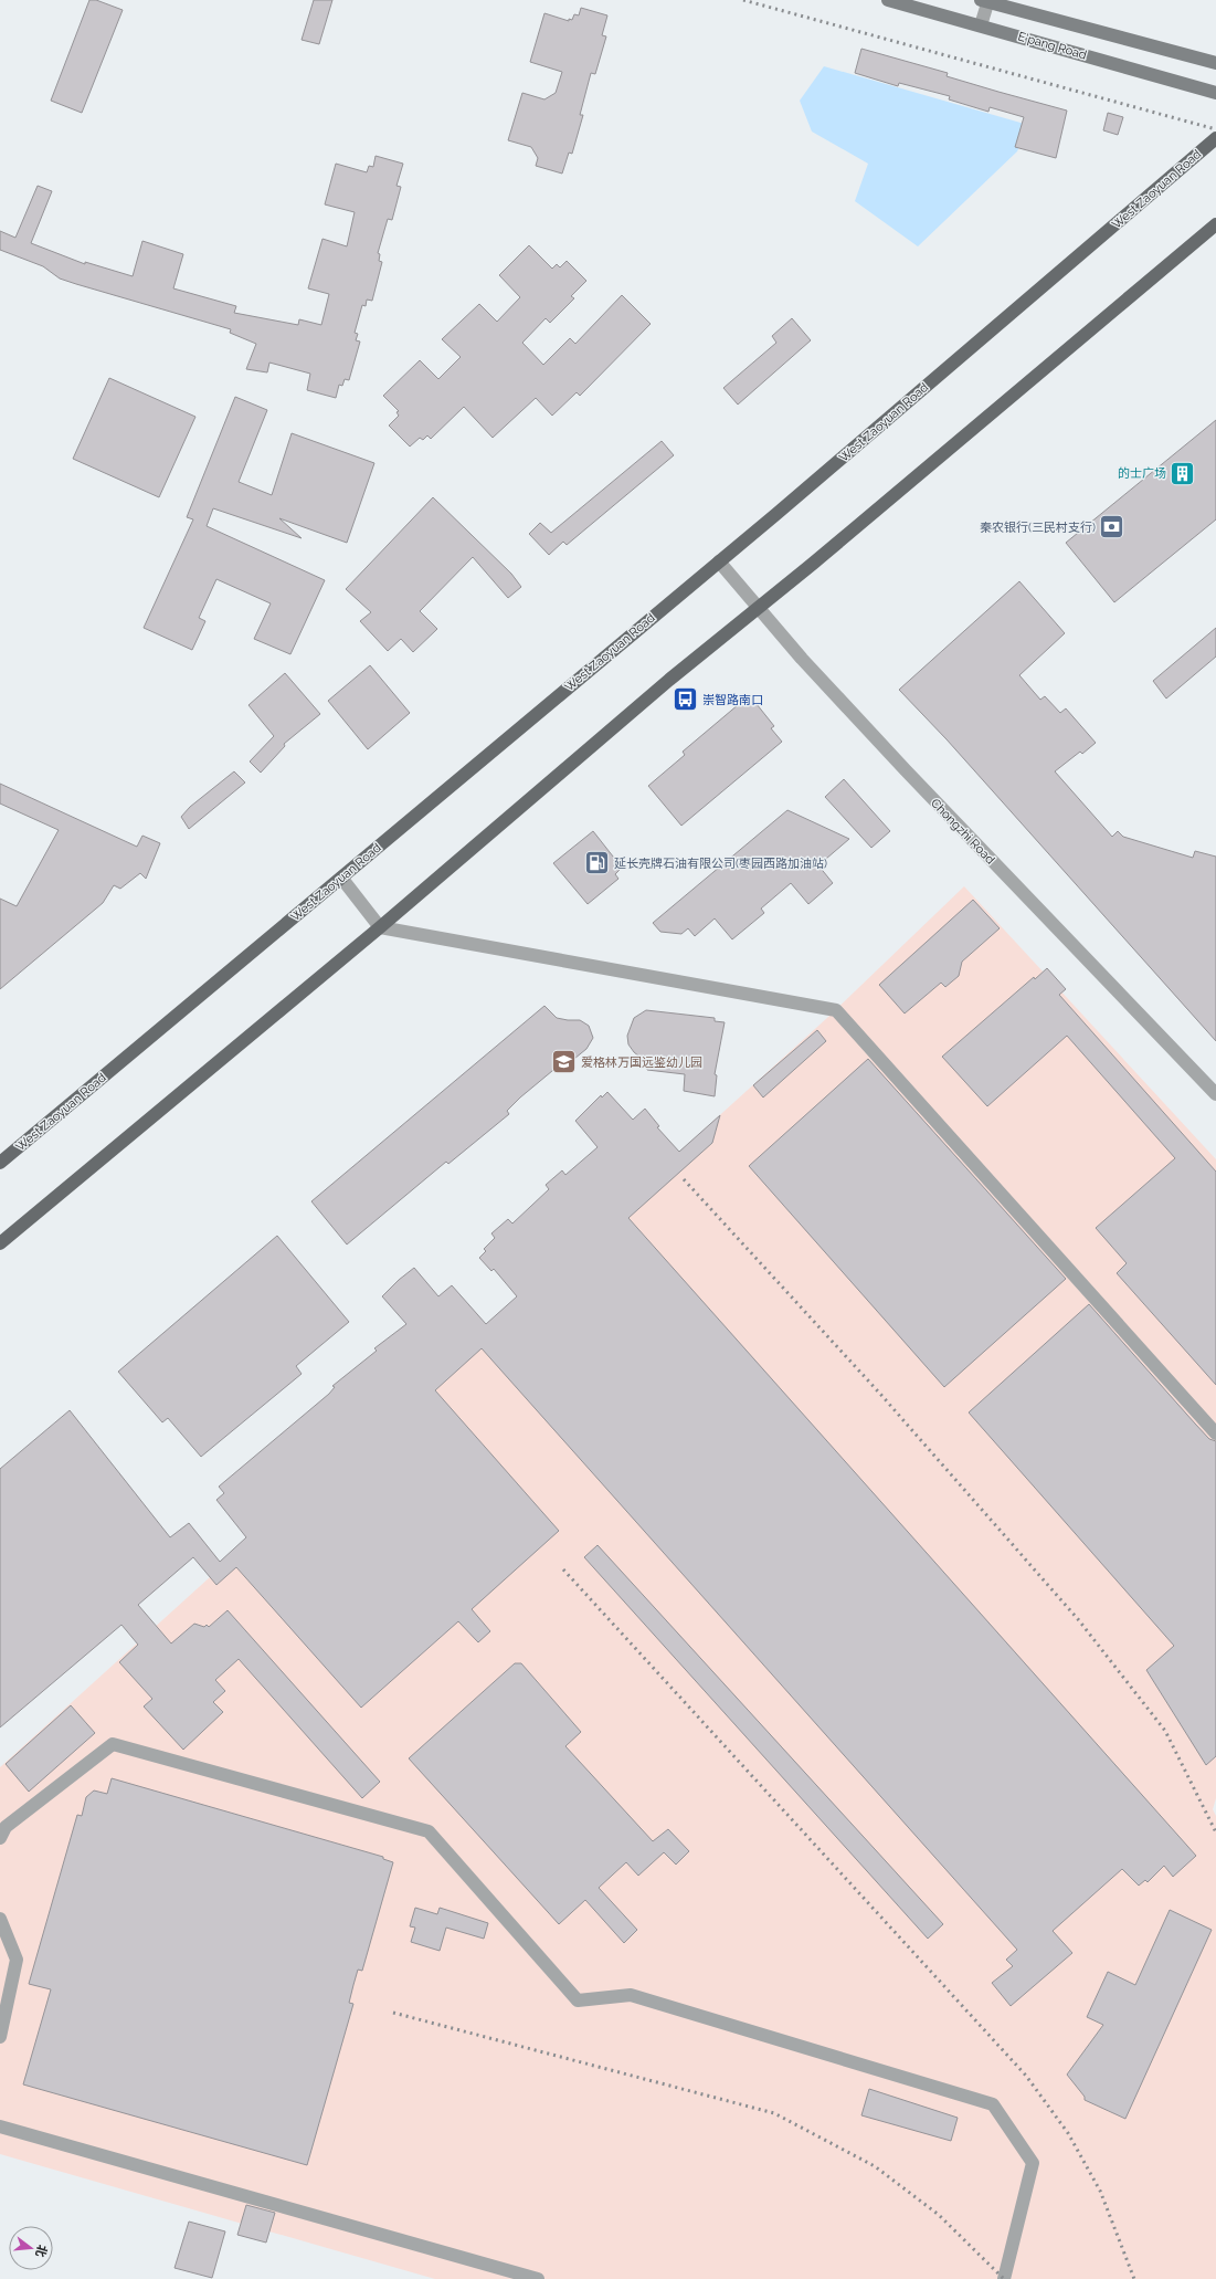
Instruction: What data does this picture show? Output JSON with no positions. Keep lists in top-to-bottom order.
{
  "streets": {
    "main road": ["E'pang Road", "West Zaoyuan Road"],
    "street": ["Chongzhi Road"]
  },
  "crossings": [
    ["West Zaoyuan Road", "Chongzhi Road"]
  ],
  "places": {
    "building": ["的士广场"],
    "bank": ["秦农银行(三民村支行)"],
    "bus stop": ["崇智路南口"],
    "fuel station": ["延长壳牌石油有限公司(枣园西路加油站)"],
    "school or university": ["爱格林万国远鉴幼儿园"]
  },
  "north": "right"
}
